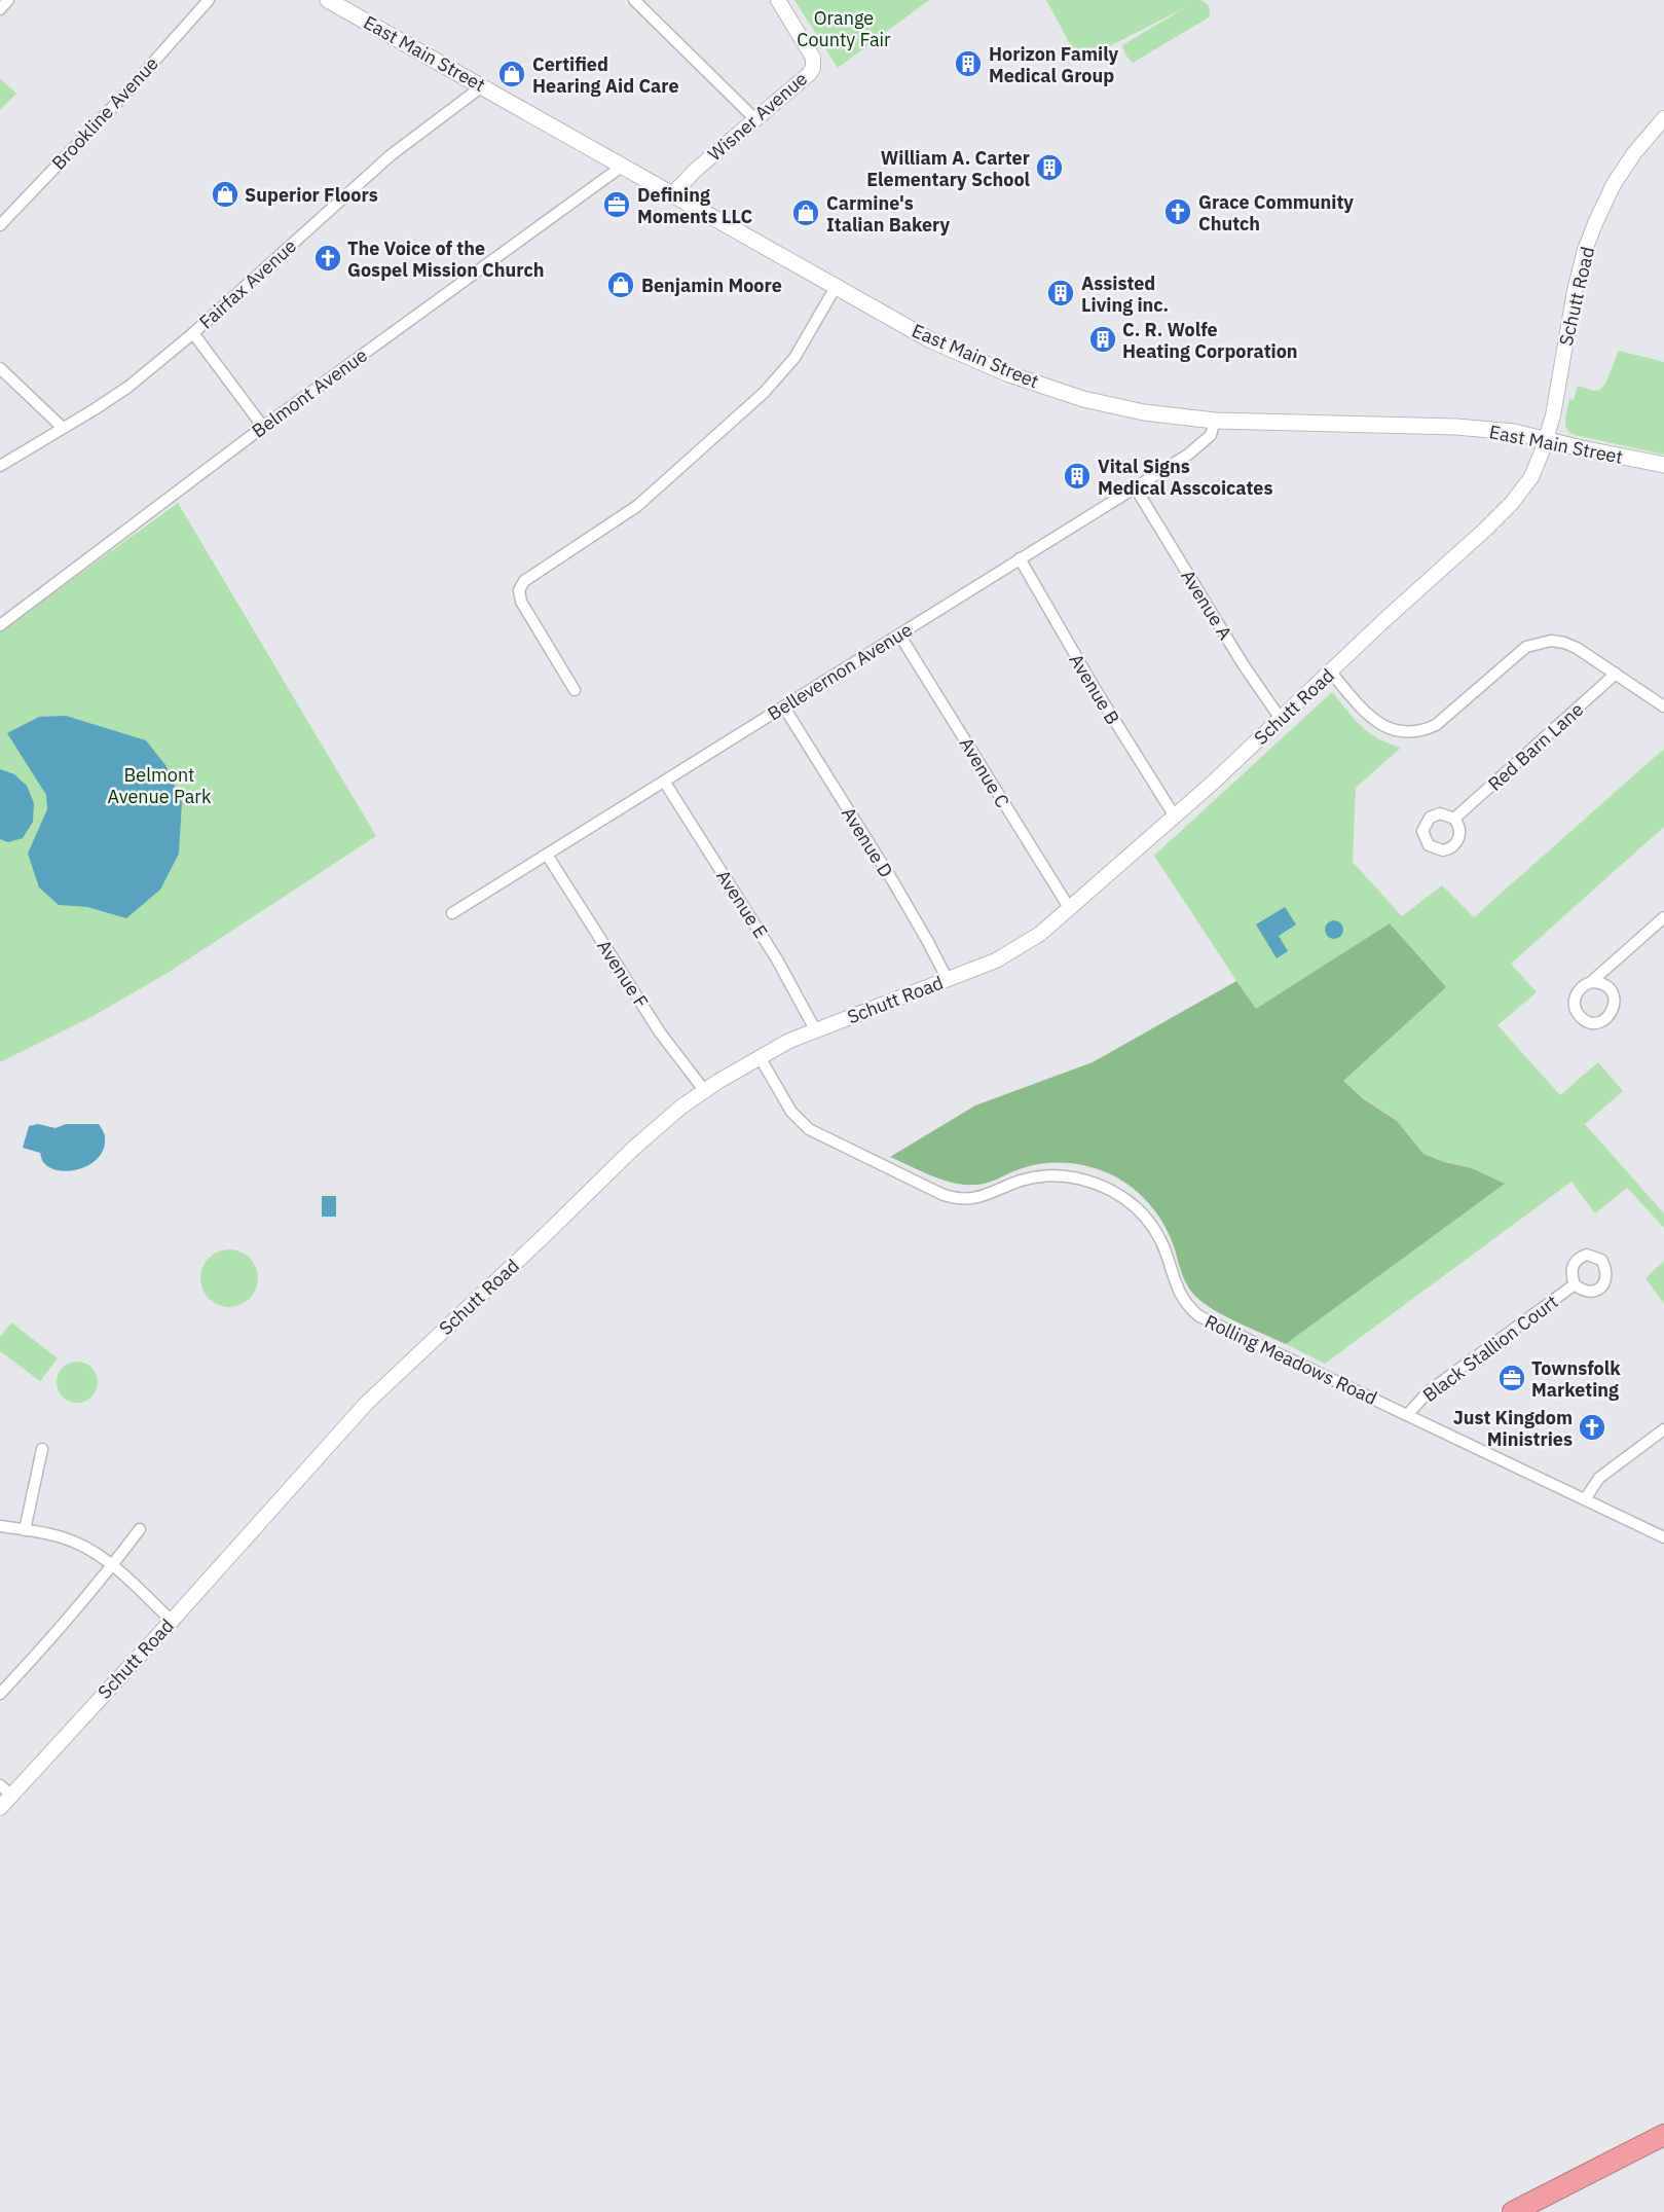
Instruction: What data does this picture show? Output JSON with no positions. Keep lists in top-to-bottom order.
{
  "streets": {
    "main road": ["East Main Street"],
    "street": [
      "Brookline Avenue",
      "Wisner Avenue",
      "Fairfax Avenue",
      "Schutt Road",
      "Belmont Avenue",
      "Avenue A",
      "Bellevernon Avenue",
      "Avenue B",
      "Red Barn Lane",
      "Avenue C",
      "Avenue D",
      "Avenue E",
      "Avenue F",
      "Black Stallion Court",
      "Rolling Meadows Road"
    ]
  },
  "crossings": [
    ["East Main Street", "Wisner Avenue"],
    ["East Main Street", "Fairfax Avenue"],
    ["East Main Street", "Schutt Road"],
    ["East Main Street", "Belmont Avenue"],
    ["East Main Street", "Bellevernon Avenue"],
    ["Schutt Road", "Avenue A"],
    ["Schutt Road", "Avenue B"],
    ["Schutt Road", "Avenue C"],
    ["Schutt Road", "Avenue D"],
    ["Schutt Road", "Avenue E"],
    ["Schutt Road", "Avenue F"],
    ["Schutt Road", "Rolling Meadows Road"],
    ["Avenue A", "Bellevernon Avenue"],
    ["Bellevernon Avenue", "Avenue B"],
    ["Bellevernon Avenue", "Avenue C"],
    ["Bellevernon Avenue", "Avenue D"],
    ["Bellevernon Avenue", "Avenue E"],
    ["Bellevernon Avenue", "Avenue F"],
    ["Black Stallion Court", "Rolling Meadows Road"]
  ],
  "parks": ["Orange County Fair", "Belmont Avenue Park"],
  "places": {
    "building": [
      "Horizon Family Medical Group",
      "William A. Carter Elementary School",
      "Assisted Living inc.",
      "C. R. Wolfe Heating Corporation",
      "Vital Signs Medical Asscoicates"
    ],
    "shop": [
      "Certified Hearing Aid Care",
      "Superior Floors",
      "Carmine's Italian Bakery",
      "Benjamin Moore"
    ],
    "office": ["Defining Moments LLC", "Townsfolk Marketing"],
    "church": ["Grace Community Chutch", "The Voice of the Gospel Mission Church", "Just Kingdom Ministries"]
  }
}
